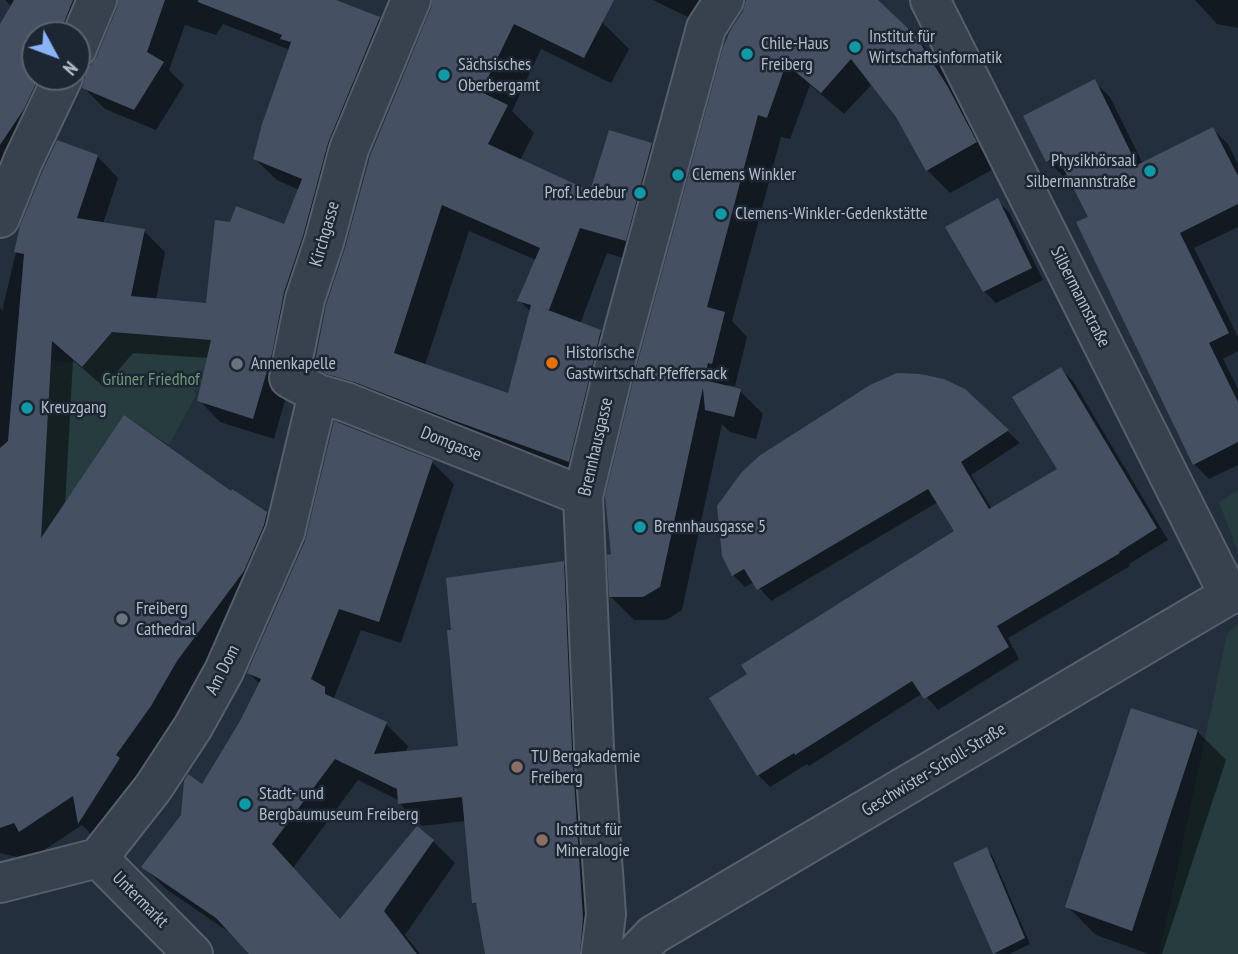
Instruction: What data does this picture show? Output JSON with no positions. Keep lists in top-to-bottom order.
{
  "streets": {
    "street": [
      "Kirchgasse",
      "Silbermannstraße",
      "Domgasse",
      "Brennhausgasse",
      "Am Dom",
      "Geschwister-Scholl-Straße",
      "Untermarkt"
    ]
  },
  "crossings": [
    ["Kirchgasse", "Domgasse"],
    ["Kirchgasse", "Am Dom"],
    ["Silbermannstraße", "Geschwister-Scholl-Straße"],
    ["Domgasse", "Brennhausgasse"],
    ["Domgasse", "Am Dom"],
    ["Am Dom", "Untermarkt"]
  ],
  "parks": ["Grüner Friedhof"],
  "places": [
    "Institut für Wirtschaftsinformatik",
    "Chile-Haus Freiberg",
    "Sächsisches Oberbergamt",
    "Physikhörsaal Silbermannstraße",
    "Clemens Winkler",
    "Prof. Ledebur",
    "Clemens-Winkler-Gedenkstätte",
    "Historische Gastwirtschaft Pfeffersack",
    "Annenkapelle",
    "Kreuzgang",
    "Brennhausgasse 5",
    "Freiberg Cathedral",
    "TU Bergakademie Freiberg",
    "Stadt- und Bergbaumuseum Freiberg",
    "Institut für Mineralogie"
  ],
  "north": "bottom right"
}
